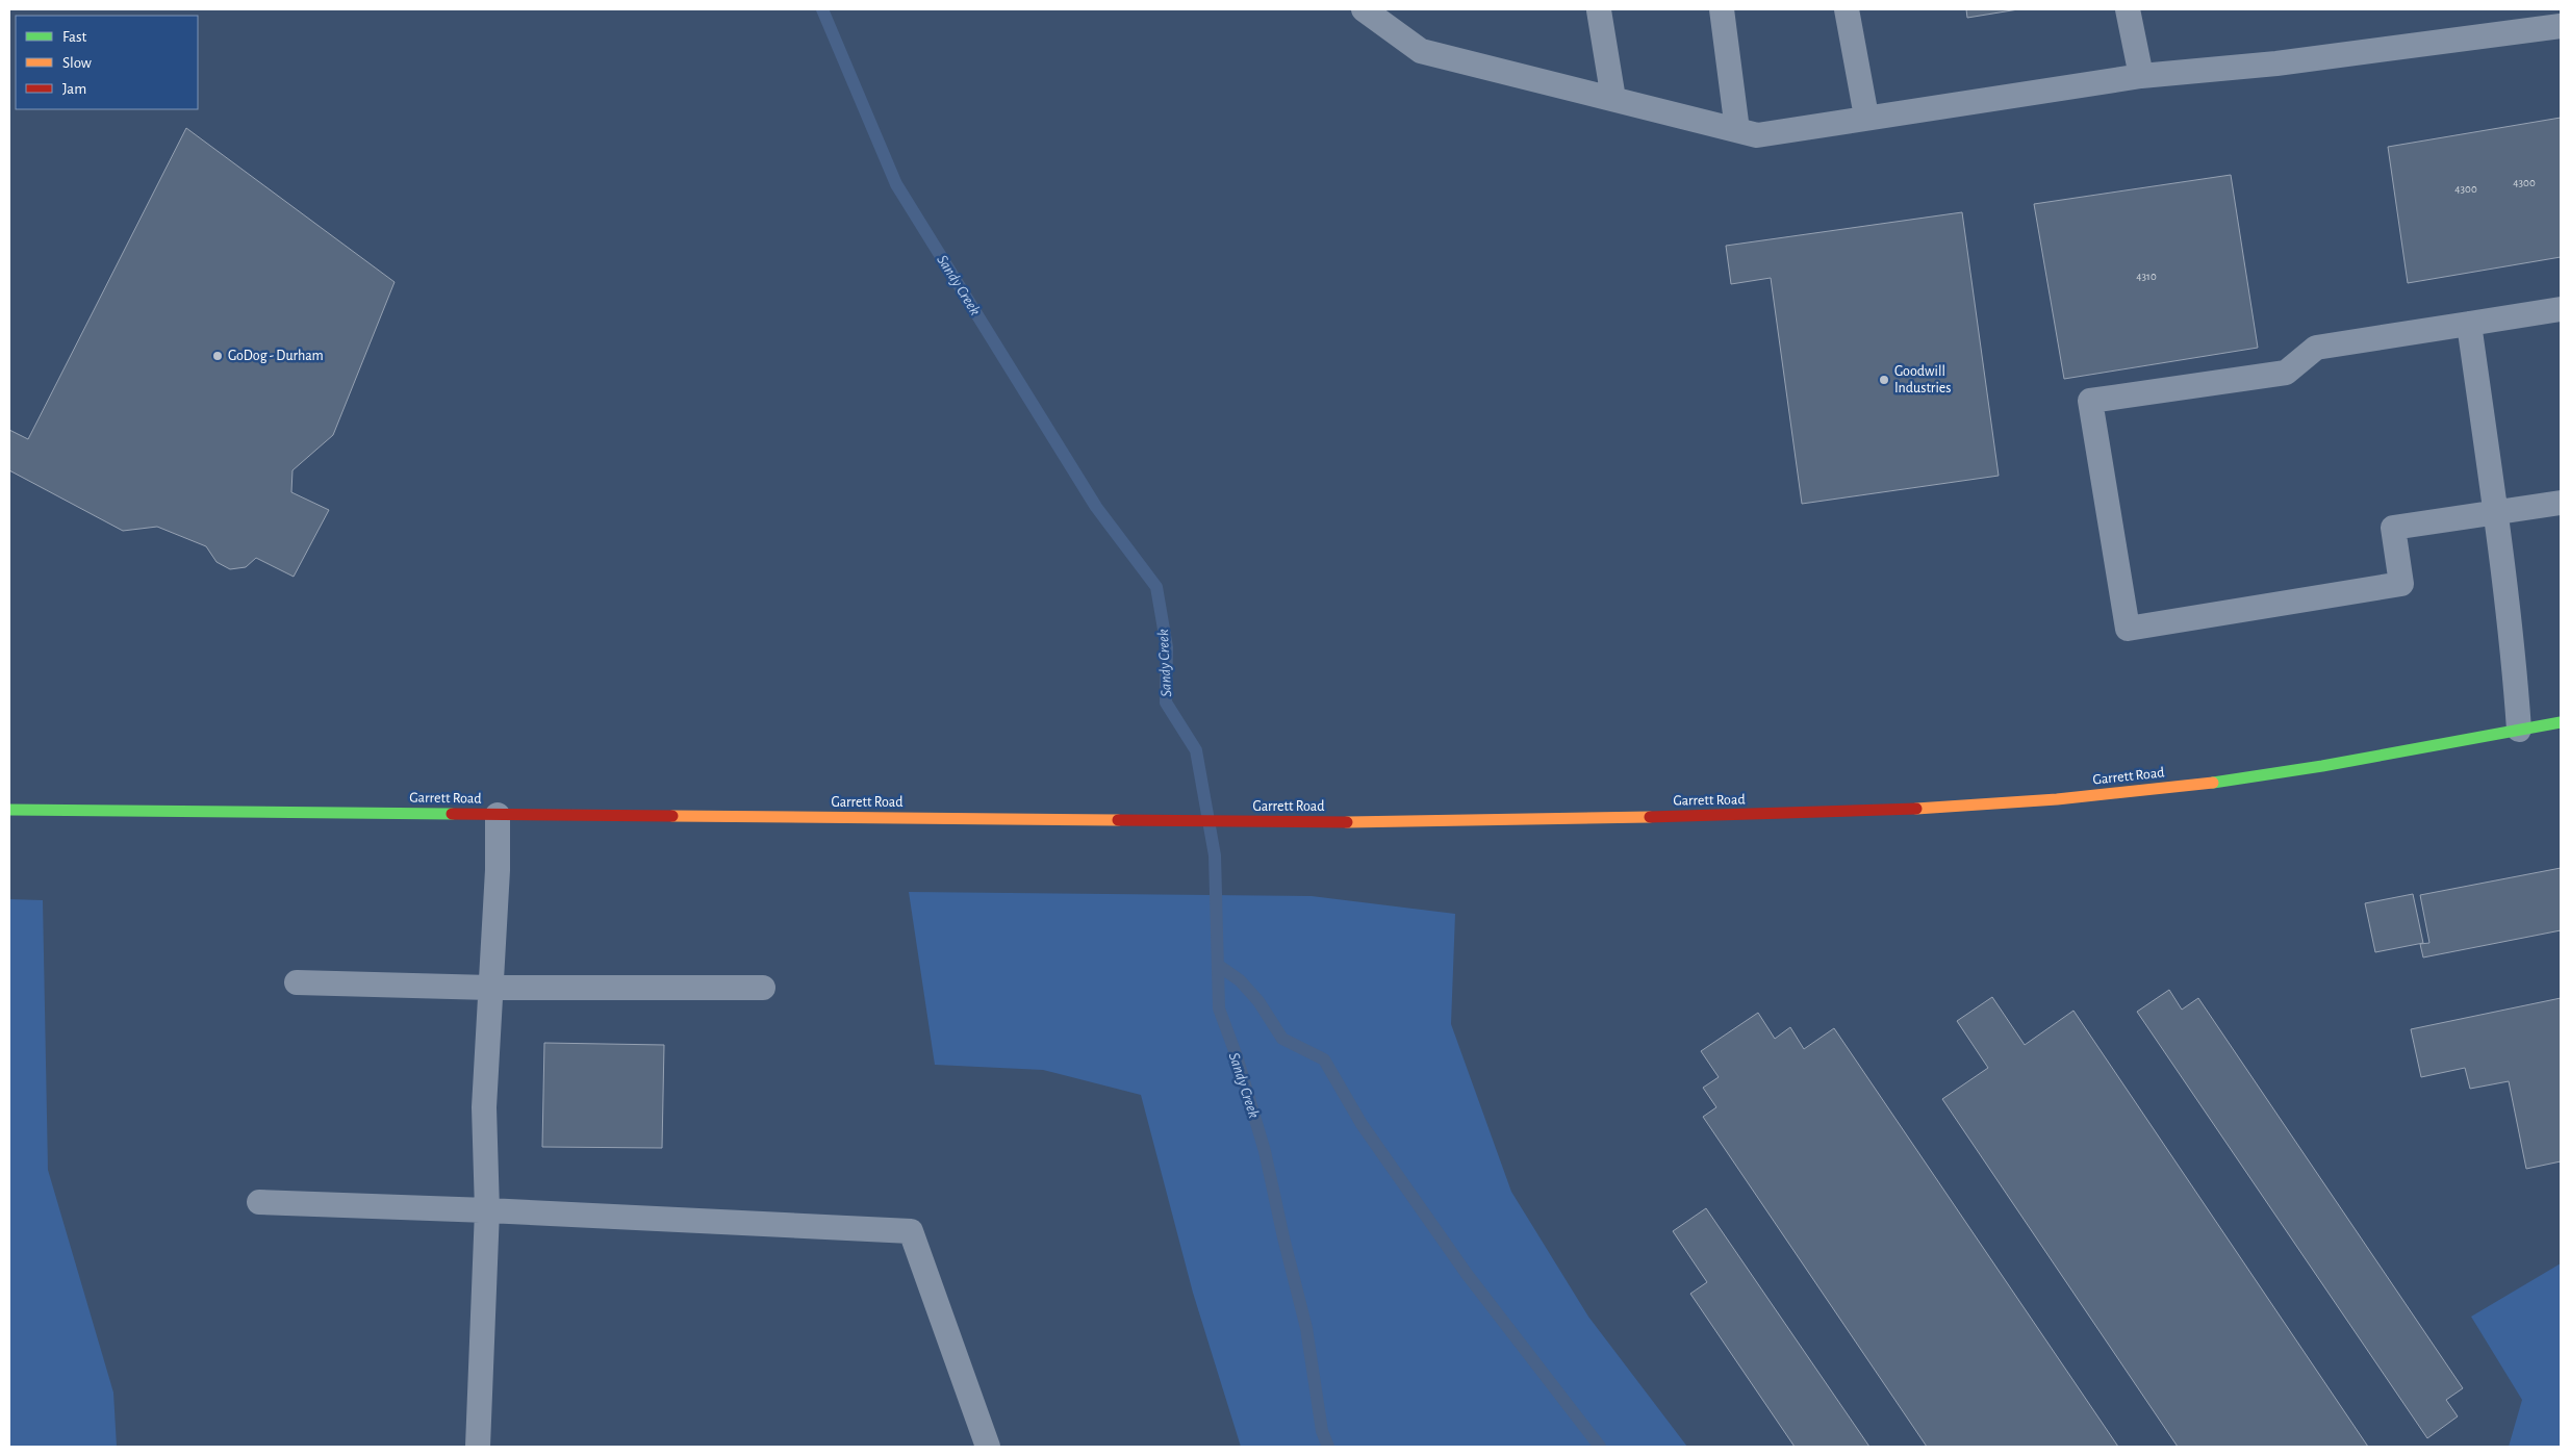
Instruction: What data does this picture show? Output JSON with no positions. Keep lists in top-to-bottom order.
{
  "streets": {
    "street": ["Garrett Road"]
  },
  "water": ["Sandy Creek"],
  "places": ["GoDog - Durham", "Goodwill Industries"],
  "house_numbers": ["4300", "4300", "4310"],
  "legend": ["Fast", "Slow", "Jam"]
}
